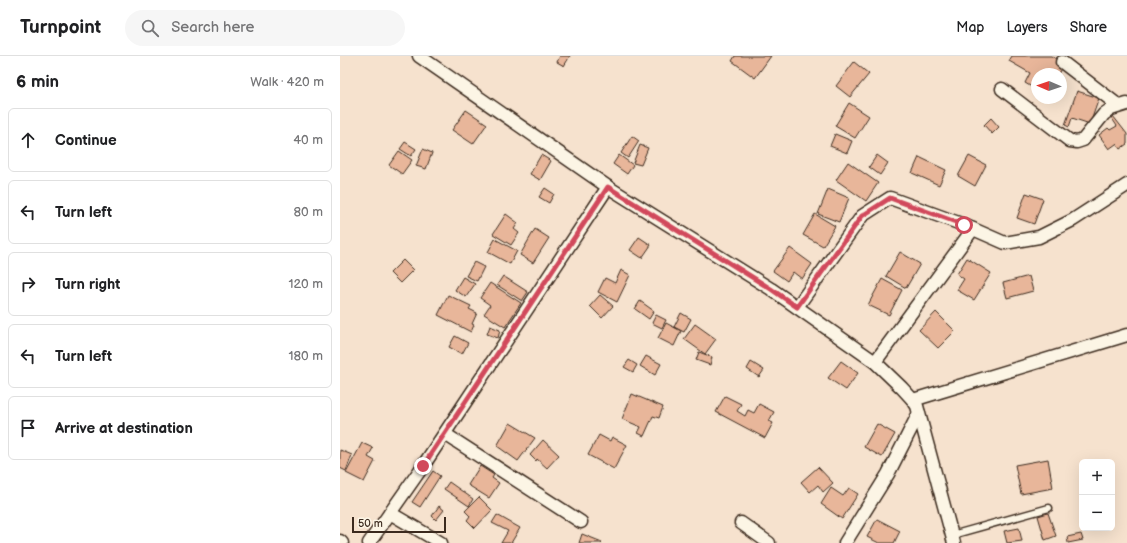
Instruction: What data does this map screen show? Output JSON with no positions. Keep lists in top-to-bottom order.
{
  "scale_bar": "50 m",
  "north": "left",
  "page": {
    "header": "Turnpoint",
    "search": "Search here",
    "nav": ["Map", "Layers", "Share"],
    "heading": ["6 min", "Walk · 420 m"],
    "list": [
      ["Continue", "40 m"],
      ["Turn left", "80 m"],
      ["Turn right", "120 m"],
      ["Turn left", "180 m"],
      "Arrive at destination"
    ],
    "map_buttons": ["+", "−"],
    "scale": "50 m"
  }
}
